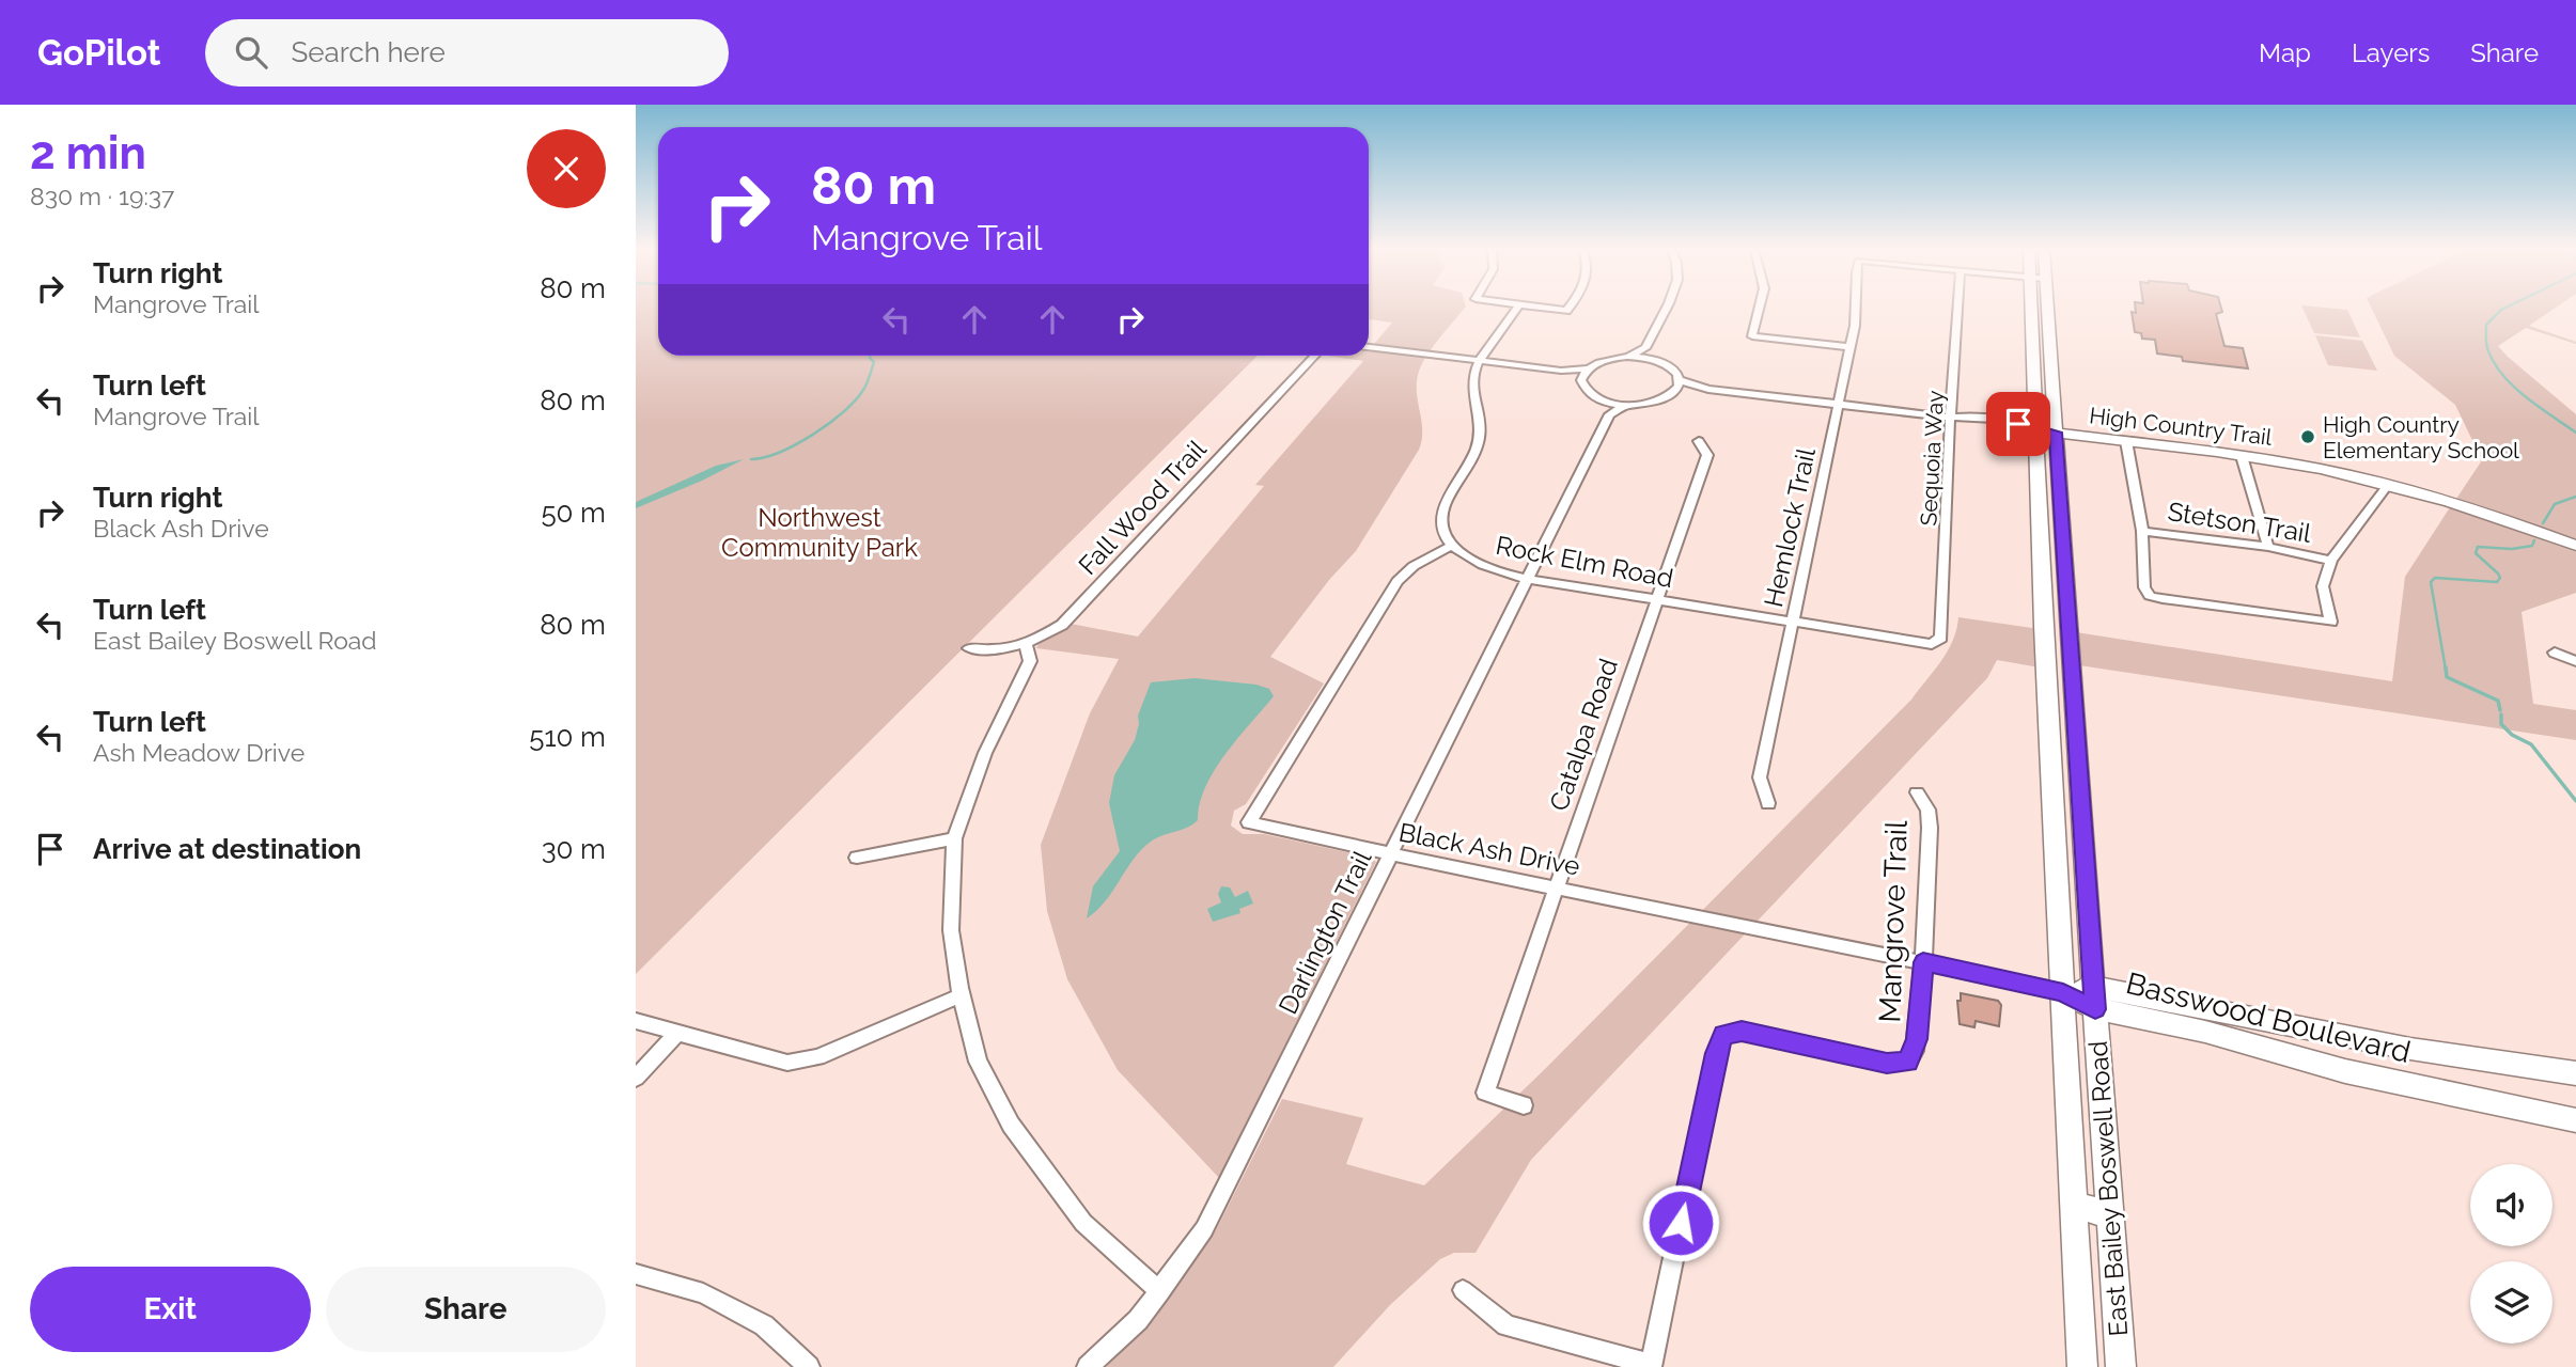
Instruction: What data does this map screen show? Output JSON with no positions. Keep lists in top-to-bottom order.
{
  "streets": {
    "main road": ["High Country Trail", "Basswood Boulevard", "East Bailey Boswell Road"],
    "street": [
      "Sequoia Way",
      "Fall Wood Trail",
      "Stetson Trail",
      "Hemlock Trail",
      "Rock Elm Road",
      "Catalpa Road",
      "Black Ash Drive",
      "Mangrove Trail",
      "Darlington Trail"
    ]
  },
  "crossings": [
    ["High Country Trail", "East Bailey Boswell Road"],
    ["Sequoia Way", "Rock Elm Road"],
    ["Hemlock Trail", "Rock Elm Road"],
    ["Rock Elm Road", "Catalpa Road"],
    ["Rock Elm Road", "Black Ash Drive"],
    ["Rock Elm Road", "Darlington Trail"],
    ["Catalpa Road", "Black Ash Drive"],
    ["Black Ash Drive", "Mangrove Trail"],
    ["Black Ash Drive", "Darlington Trail"],
    ["Black Ash Drive", "Basswood Boulevard"],
    ["Black Ash Drive", "East Bailey Boswell Road"],
    ["Basswood Boulevard", "East Bailey Boswell Road"]
  ],
  "parks": ["Northwest Community Park"],
  "places": ["High Country Elementary School"],
  "page": {
    "header": "GoPilot",
    "search": "Search here",
    "nav": ["Map", "Layers", "Share"],
    "heading": ["2 min", "830 m · 19:37"],
    "turn": ["80 m", "Mangrove Trail"],
    "list": [
      {
        "name": "Turn right",
        "note": "Mangrove Trail",
        "value": "80 m"
      },
      {
        "name": "Turn left",
        "note": "Mangrove Trail",
        "value": "80 m"
      },
      {
        "name": "Turn right",
        "note": "Black Ash Drive",
        "value": "50 m"
      },
      {
        "name": "Turn left",
        "note": "East Bailey Boswell Road",
        "value": "80 m"
      },
      {
        "name": "Turn left",
        "note": "Ash Meadow Drive",
        "value": "510 m"
      },
      {
        "name": "Arrive at destination",
        "value": "30 m"
      }
    ],
    "buttons": ["Exit", "Share"]
  }
}
